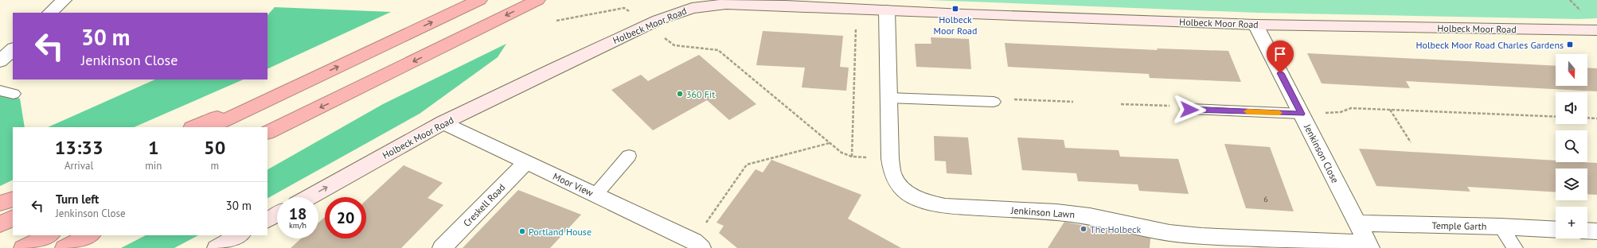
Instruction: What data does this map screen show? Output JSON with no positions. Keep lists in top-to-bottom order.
{
  "streets": {
    "street": [
      "Holbeck Moor Road",
      "Jenkinson Close",
      "Moor View",
      "Creskell Road",
      "Jenkinson Lawn",
      "Temple Garth"
    ]
  },
  "crossings": [
    ["Holbeck Moor Road", "Jenkinson Close"],
    ["Holbeck Moor Road", "Moor View"],
    ["Holbeck Moor Road", "Jenkinson Lawn"],
    ["Jenkinson Close", "Jenkinson Lawn"],
    ["Jenkinson Close", "Temple Garth"],
    ["Moor View", "Creskell Road"]
  ],
  "places": {
    "transit": ["Holbeck Moor Road", "Holbeck Moor Road Charles Gardens"],
    "other": ["360 Fit", "The Holbeck", "Portland House"]
  },
  "house_numbers": ["6"],
  "north": "bottom",
  "page": {
    "turn": ["30 m", "Jenkinson Close"],
    "map_buttons": "+",
    "eta": [
      "13:33",
      "Arrival",
      "1",
      "min",
      "50",
      "m"
    ],
    "list": [
      {
        "name": "Turn left",
        "note": "Jenkinson Close",
        "value": "30 m"
      }
    ],
    "speed": "18 km/h",
    "limit": "20"
  }
}
